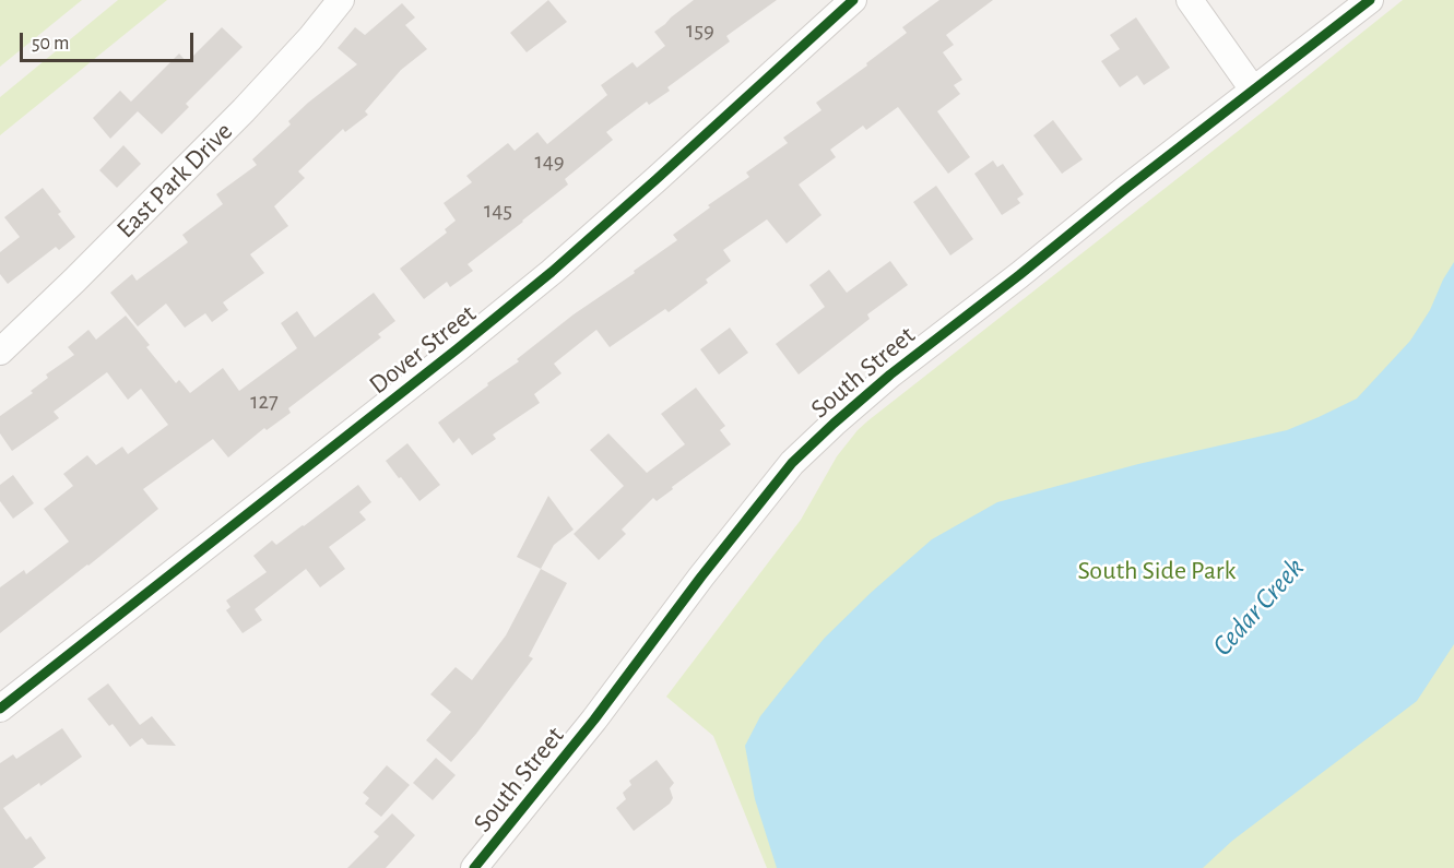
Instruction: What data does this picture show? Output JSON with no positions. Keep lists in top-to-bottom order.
{
  "streets": {
    "street": ["East Park Drive", "Dover Street", "South Street"]
  },
  "water": ["Cedar Creek"],
  "parks": ["South Side Park"],
  "house_numbers": [
    "159",
    "149",
    "145",
    "127"
  ],
  "scale_bar": "50 m"
}
